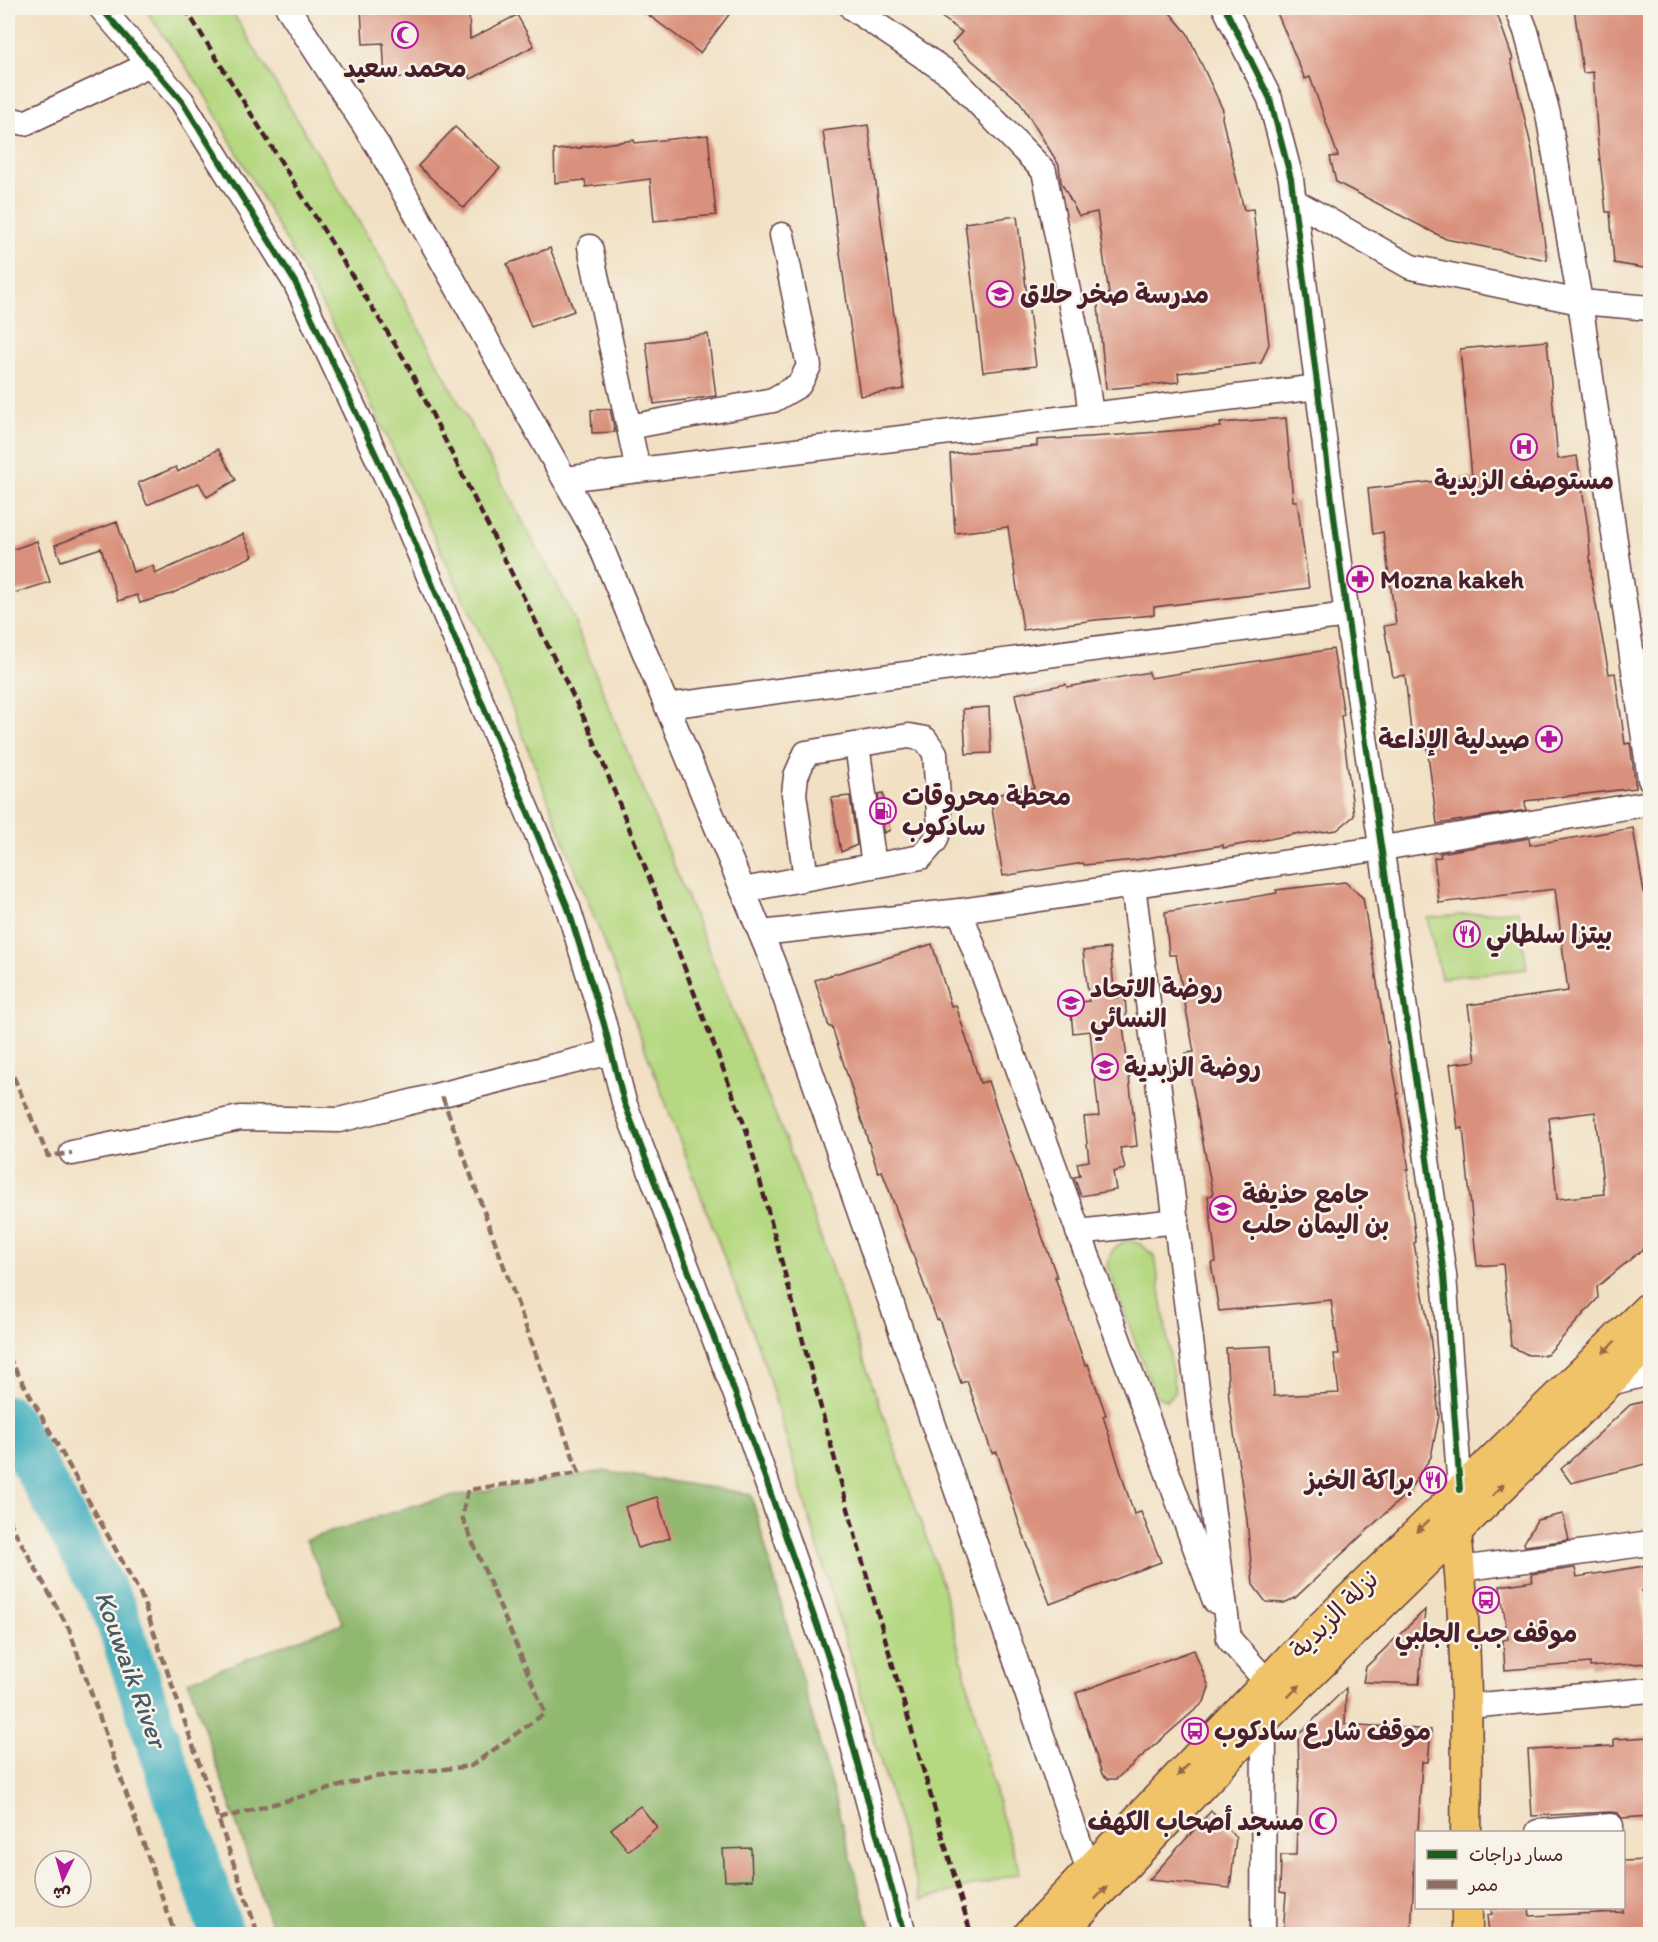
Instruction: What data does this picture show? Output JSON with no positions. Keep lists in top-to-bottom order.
{
  "streets": {
    "main road": ["نزلة الزبدية"]
  },
  "water": ["Kouwaik River"],
  "places": {
    "mosque": ["محمد سعيد", "مسجد أصحاب الكهف"],
    "school or university": [
      "مدرسة صخر حلاق",
      "روضة الاتحاد النسائي",
      "روضة الزبدية",
      "جامع حذيفة بن اليمان حلب"
    ],
    "hospital": ["مستوصف الزبدية"],
    "pharmacy": ["Mozna kakeh", "صيدلية الإذاعة"],
    "fuel station": ["محطة محروقات سادكوب"],
    "restaurant": ["بيتزا سلطاني", "براكة الخبز"],
    "bus stop": ["موقف جب الجلبي", "موقف شارع سادكوب"]
  },
  "legend": ["مسار دراجات", "ممر"],
  "north": "bottom"
}
